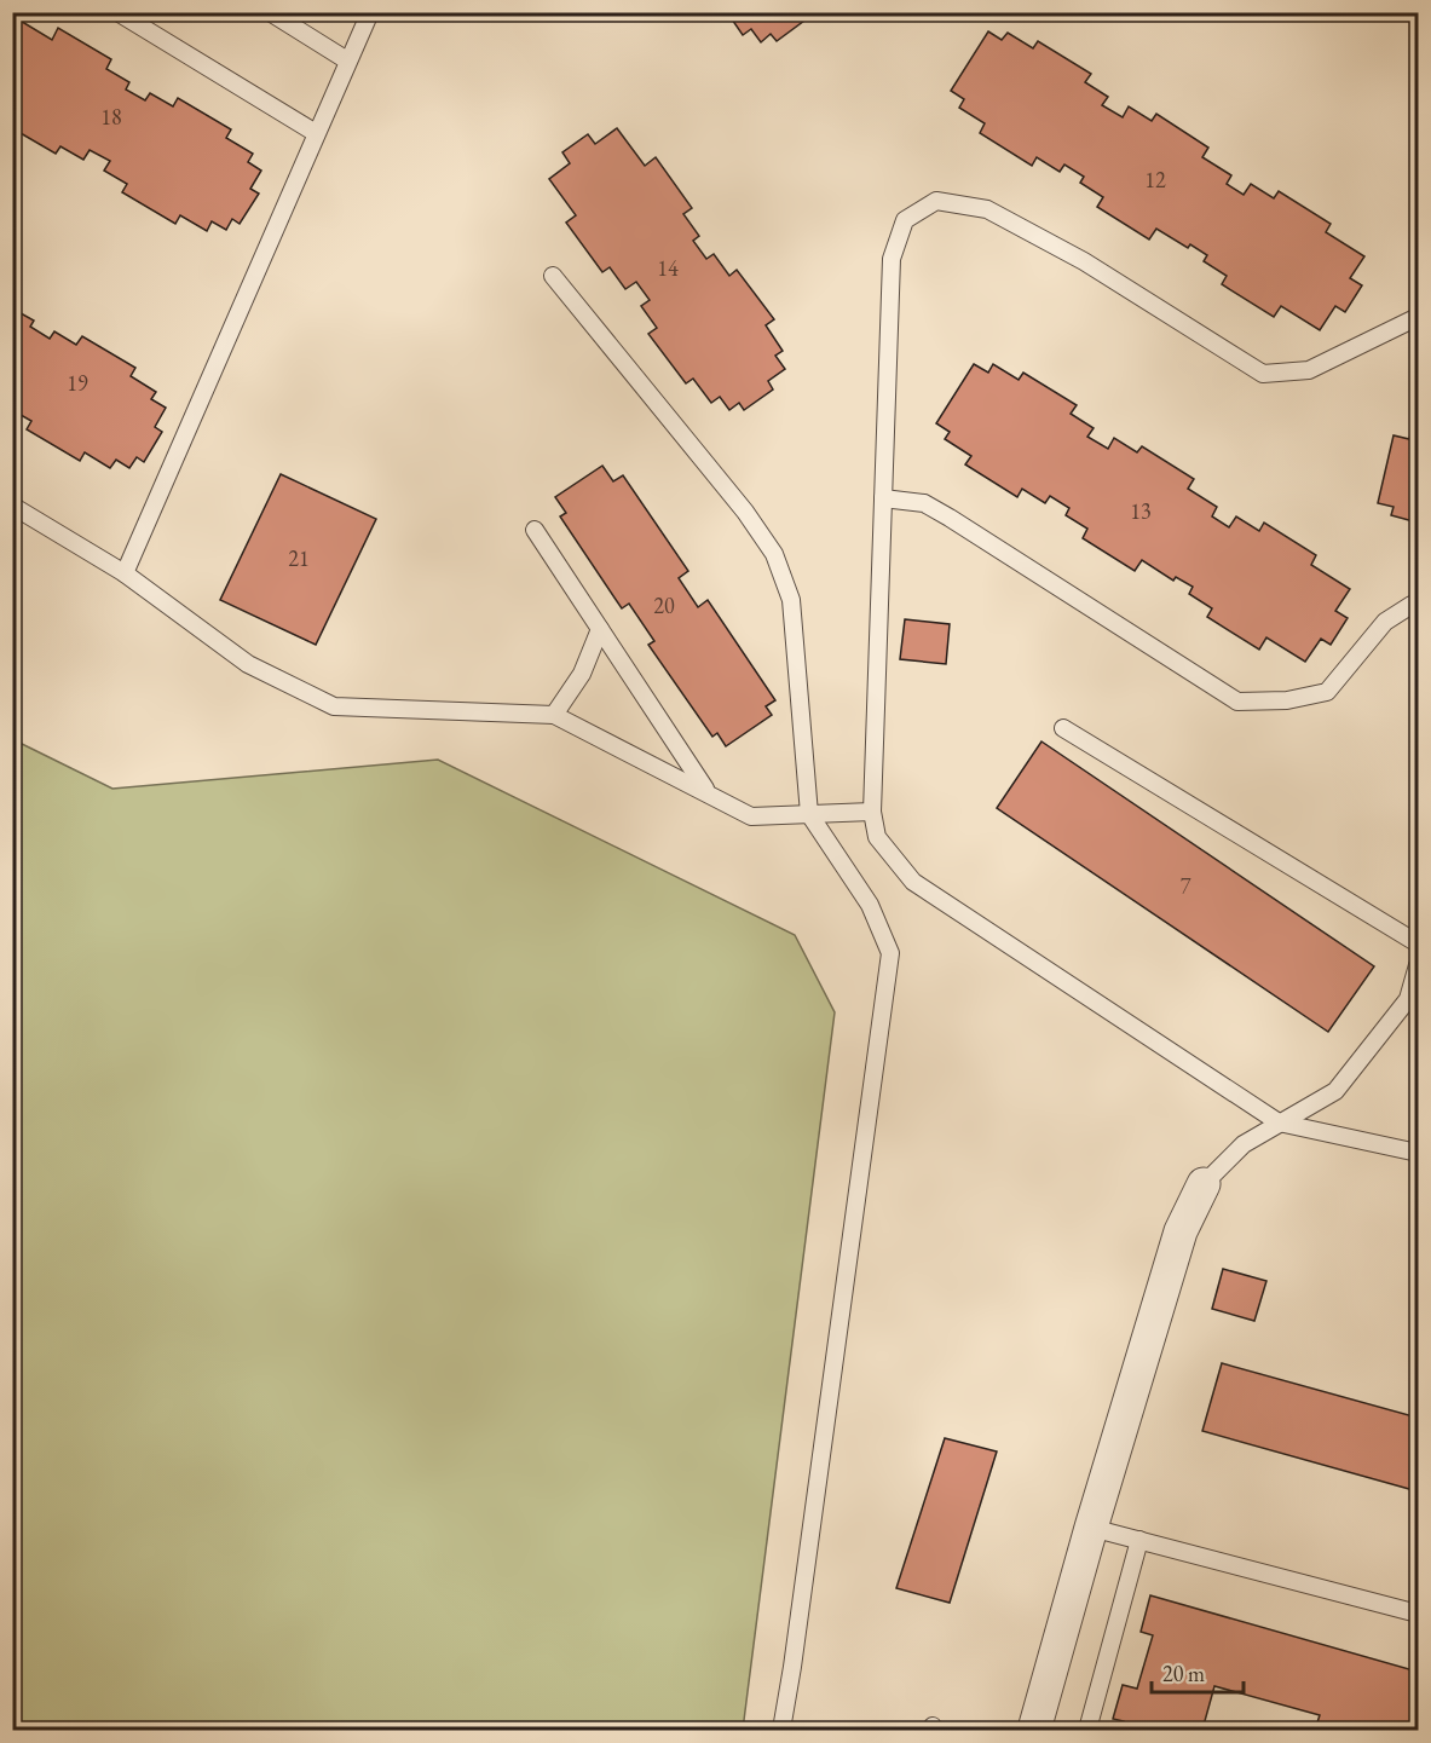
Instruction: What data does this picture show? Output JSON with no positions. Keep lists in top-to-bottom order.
{
  "house_numbers": [
    "18",
    "12",
    "14",
    "19",
    "13",
    "21",
    "20",
    "7"
  ],
  "scale_bar": "20 m"
}
